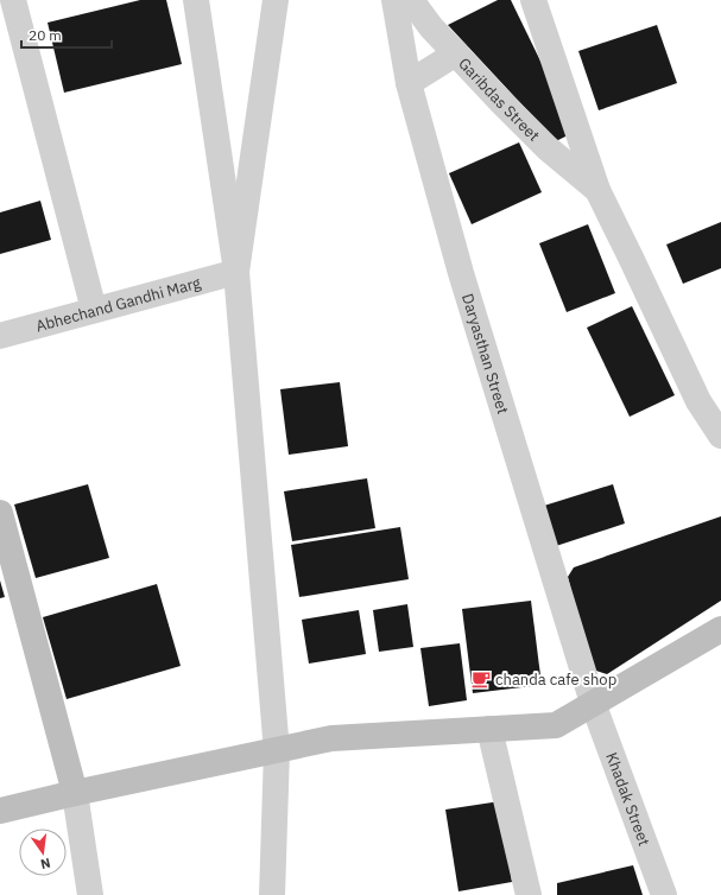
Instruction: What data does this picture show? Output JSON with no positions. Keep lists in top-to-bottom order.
{
  "streets": {
    "street": [
      "Garibdas Street",
      "Abhechand Gandhi Marg",
      "Daryasthan Street",
      "Khadak Street"
    ]
  },
  "crossings": [
    ["Daryasthan Street", "Khadak Street"]
  ],
  "places": {
    "cafe": ["chanda cafe shop"]
  },
  "scale_bar": "20 m",
  "north": "bottom"
}
